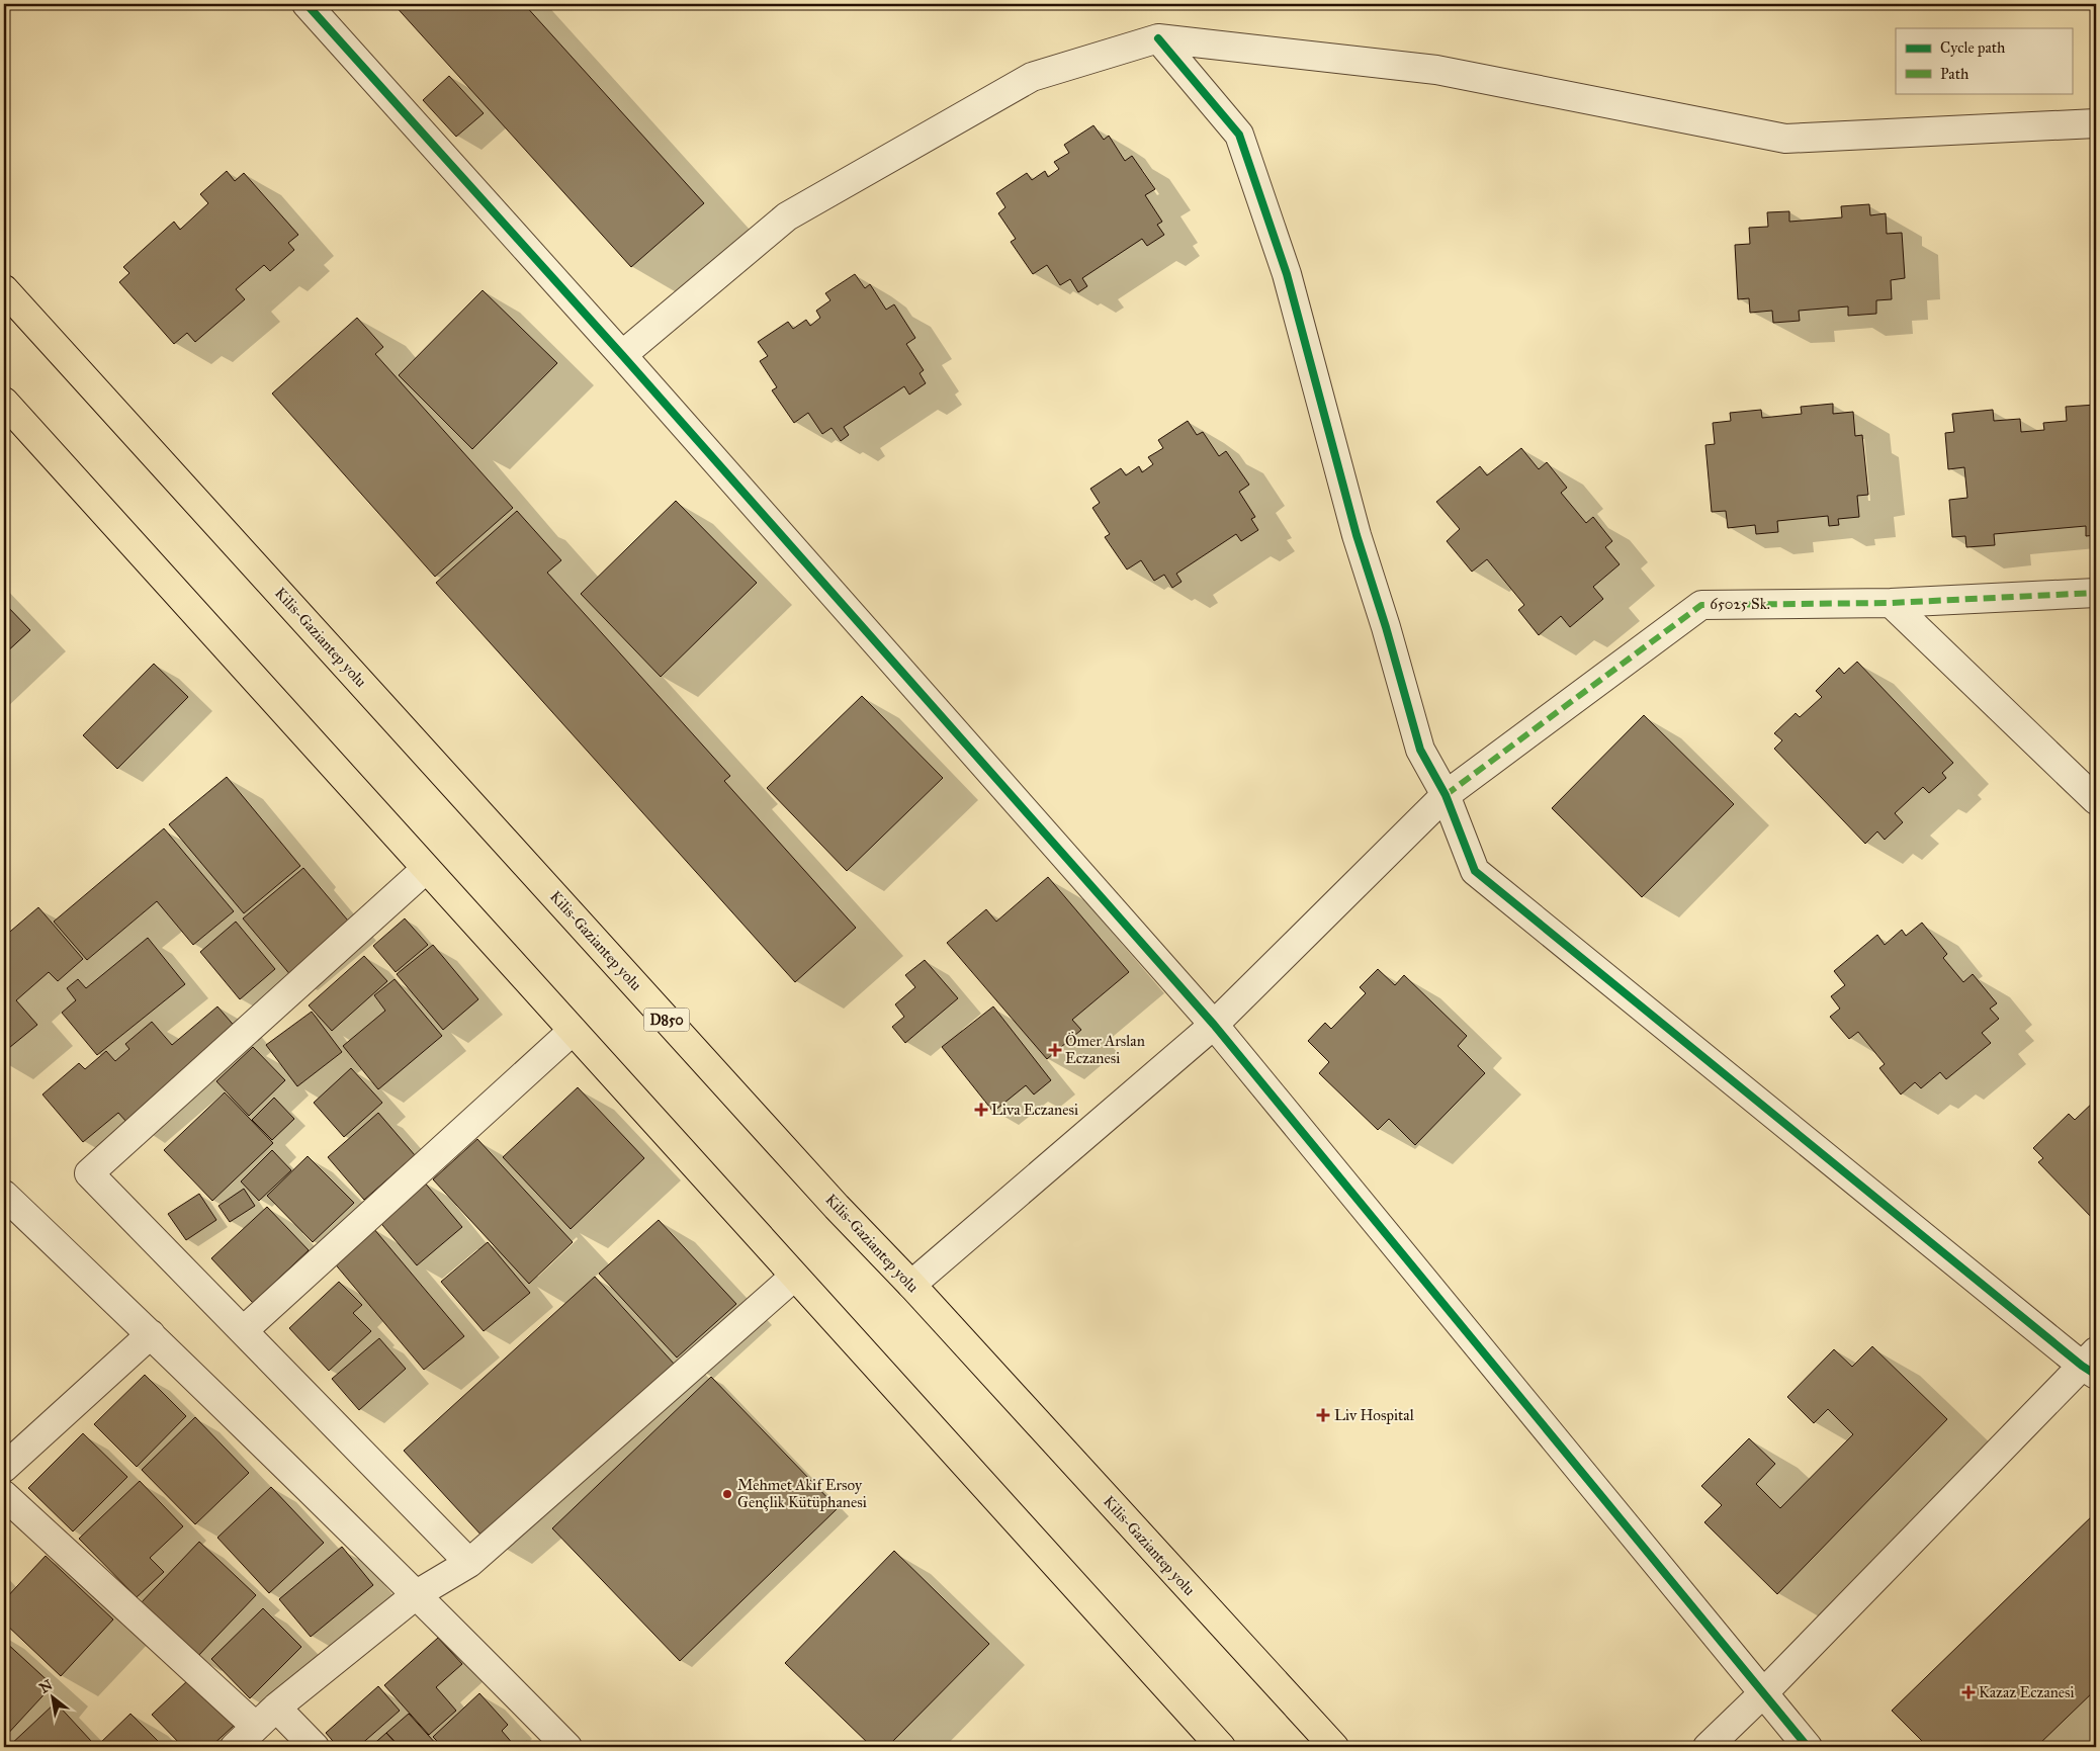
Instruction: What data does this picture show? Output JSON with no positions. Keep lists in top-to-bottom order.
{
  "streets": {
    "highway": ["Kilis-Gaziantep yolu", "D850"],
    "street": ["65025 Sk."]
  },
  "crossings": [
    ["65025 Sk.", "Kilis-Gaziantep yolu"]
  ],
  "places": {
    "health": [
      "Ömer Arslan Eczanesi",
      "Liva Eczanesi",
      "Liv Hospital",
      "Kazaz Eczanesi"
    ],
    "other": ["Mehmet Akif Ersoy Gençlik Kütüphanesi"]
  },
  "legend": ["Cycle path", "Path"],
  "north": "top left"
}
